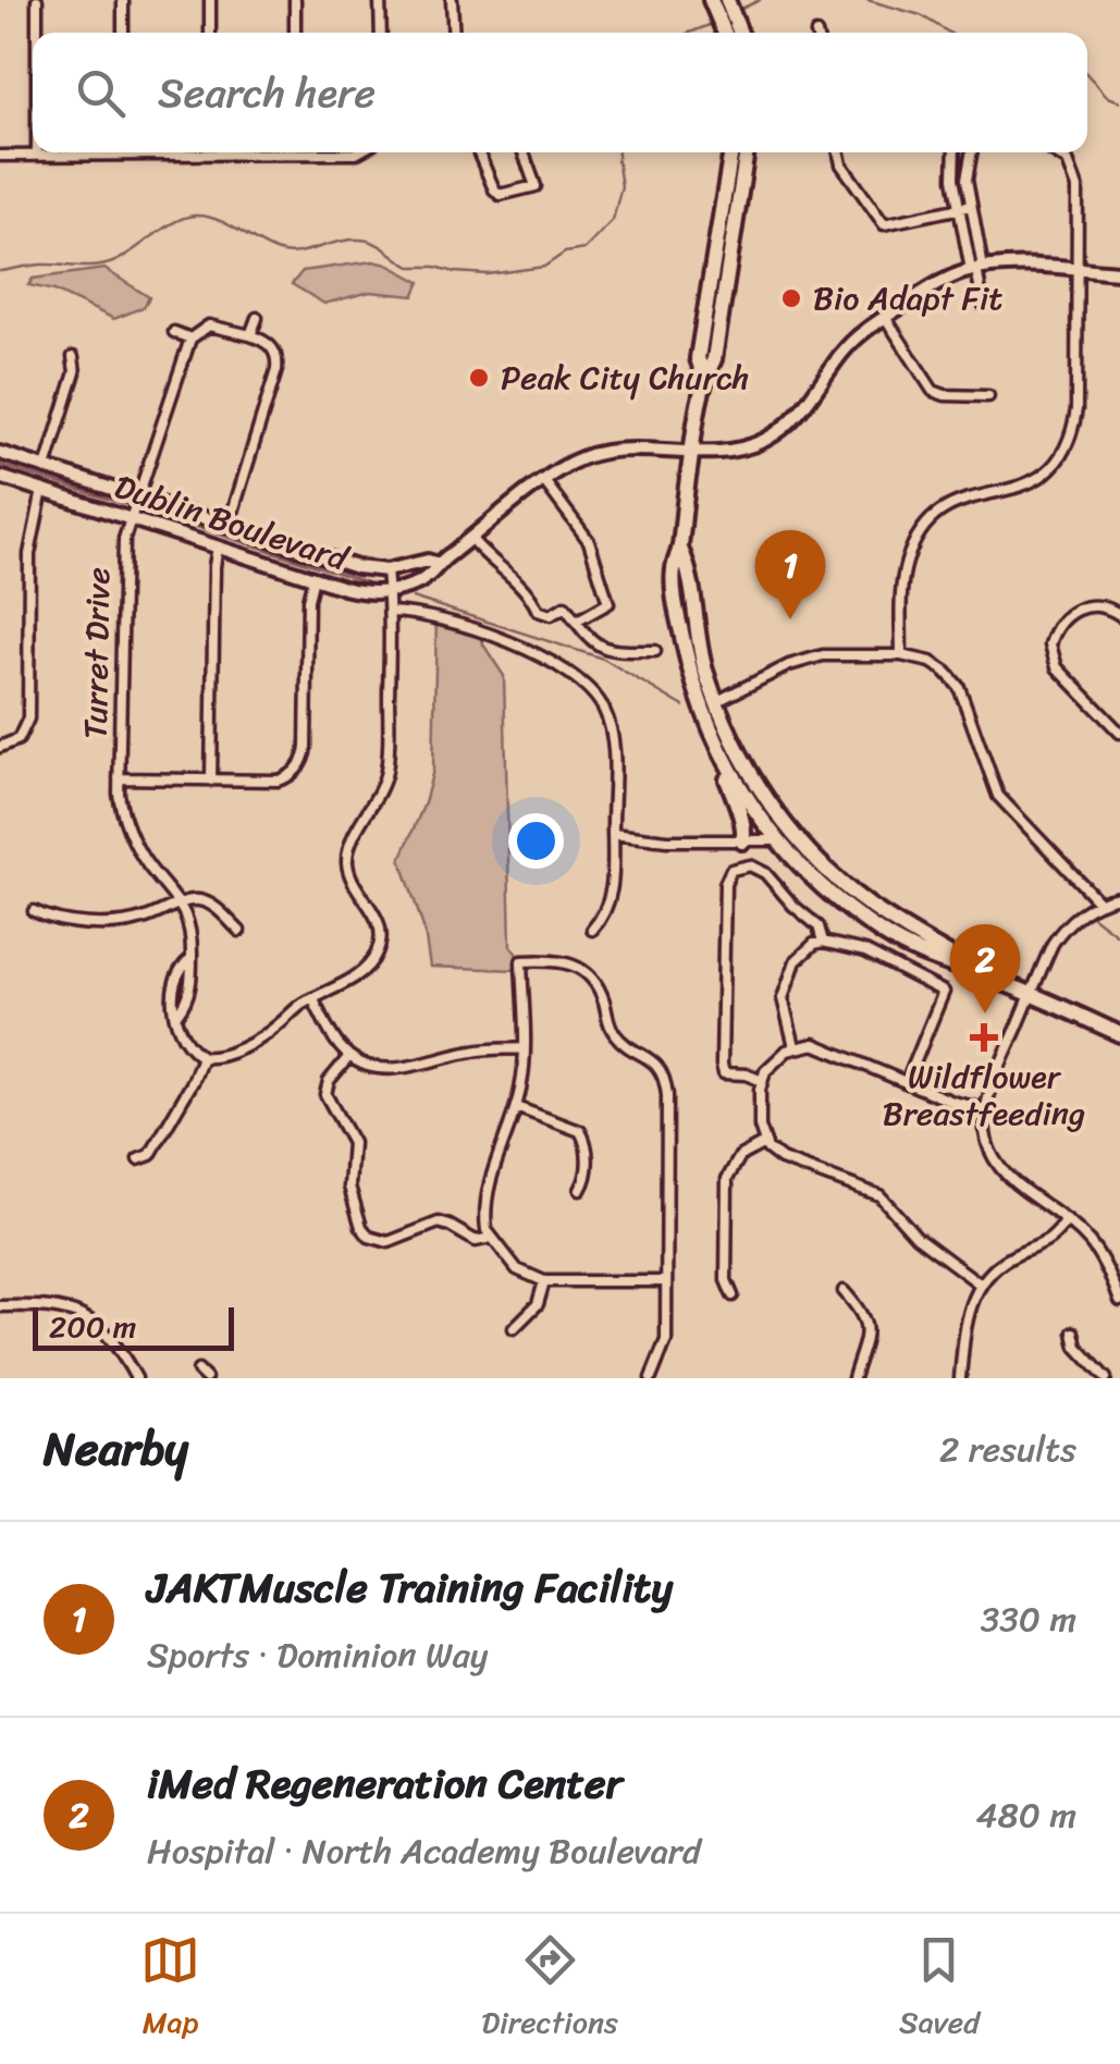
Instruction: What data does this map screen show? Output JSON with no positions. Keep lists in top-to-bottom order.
{
  "streets": {
    "main road": ["Dublin Boulevard"],
    "street": ["Turret Drive"]
  },
  "crossings": [
    ["Dublin Boulevard", "Turret Drive"]
  ],
  "places": {
    "other": ["Bio Adapt Fit", "Peak City Church"],
    "health": ["Wildflower Breastfeeding"]
  },
  "scale_bar": "200 m",
  "page": {
    "search": "Search here",
    "pins": ["1", "2"],
    "scale": "200 m",
    "heading": ["Nearby", "2 results"],
    "list": [
      {
        "mark": "1",
        "name": "JAKTMuscle Training Facility",
        "note": "Sports · Dominion Way",
        "value": "330 m"
      },
      {
        "mark": "2",
        "name": "iMed Regeneration Center",
        "note": "Hospital · North Academy Boulevard",
        "value": "480 m"
      }
    ],
    "nav": ["Map", "Directions", "Saved"]
  }
}
